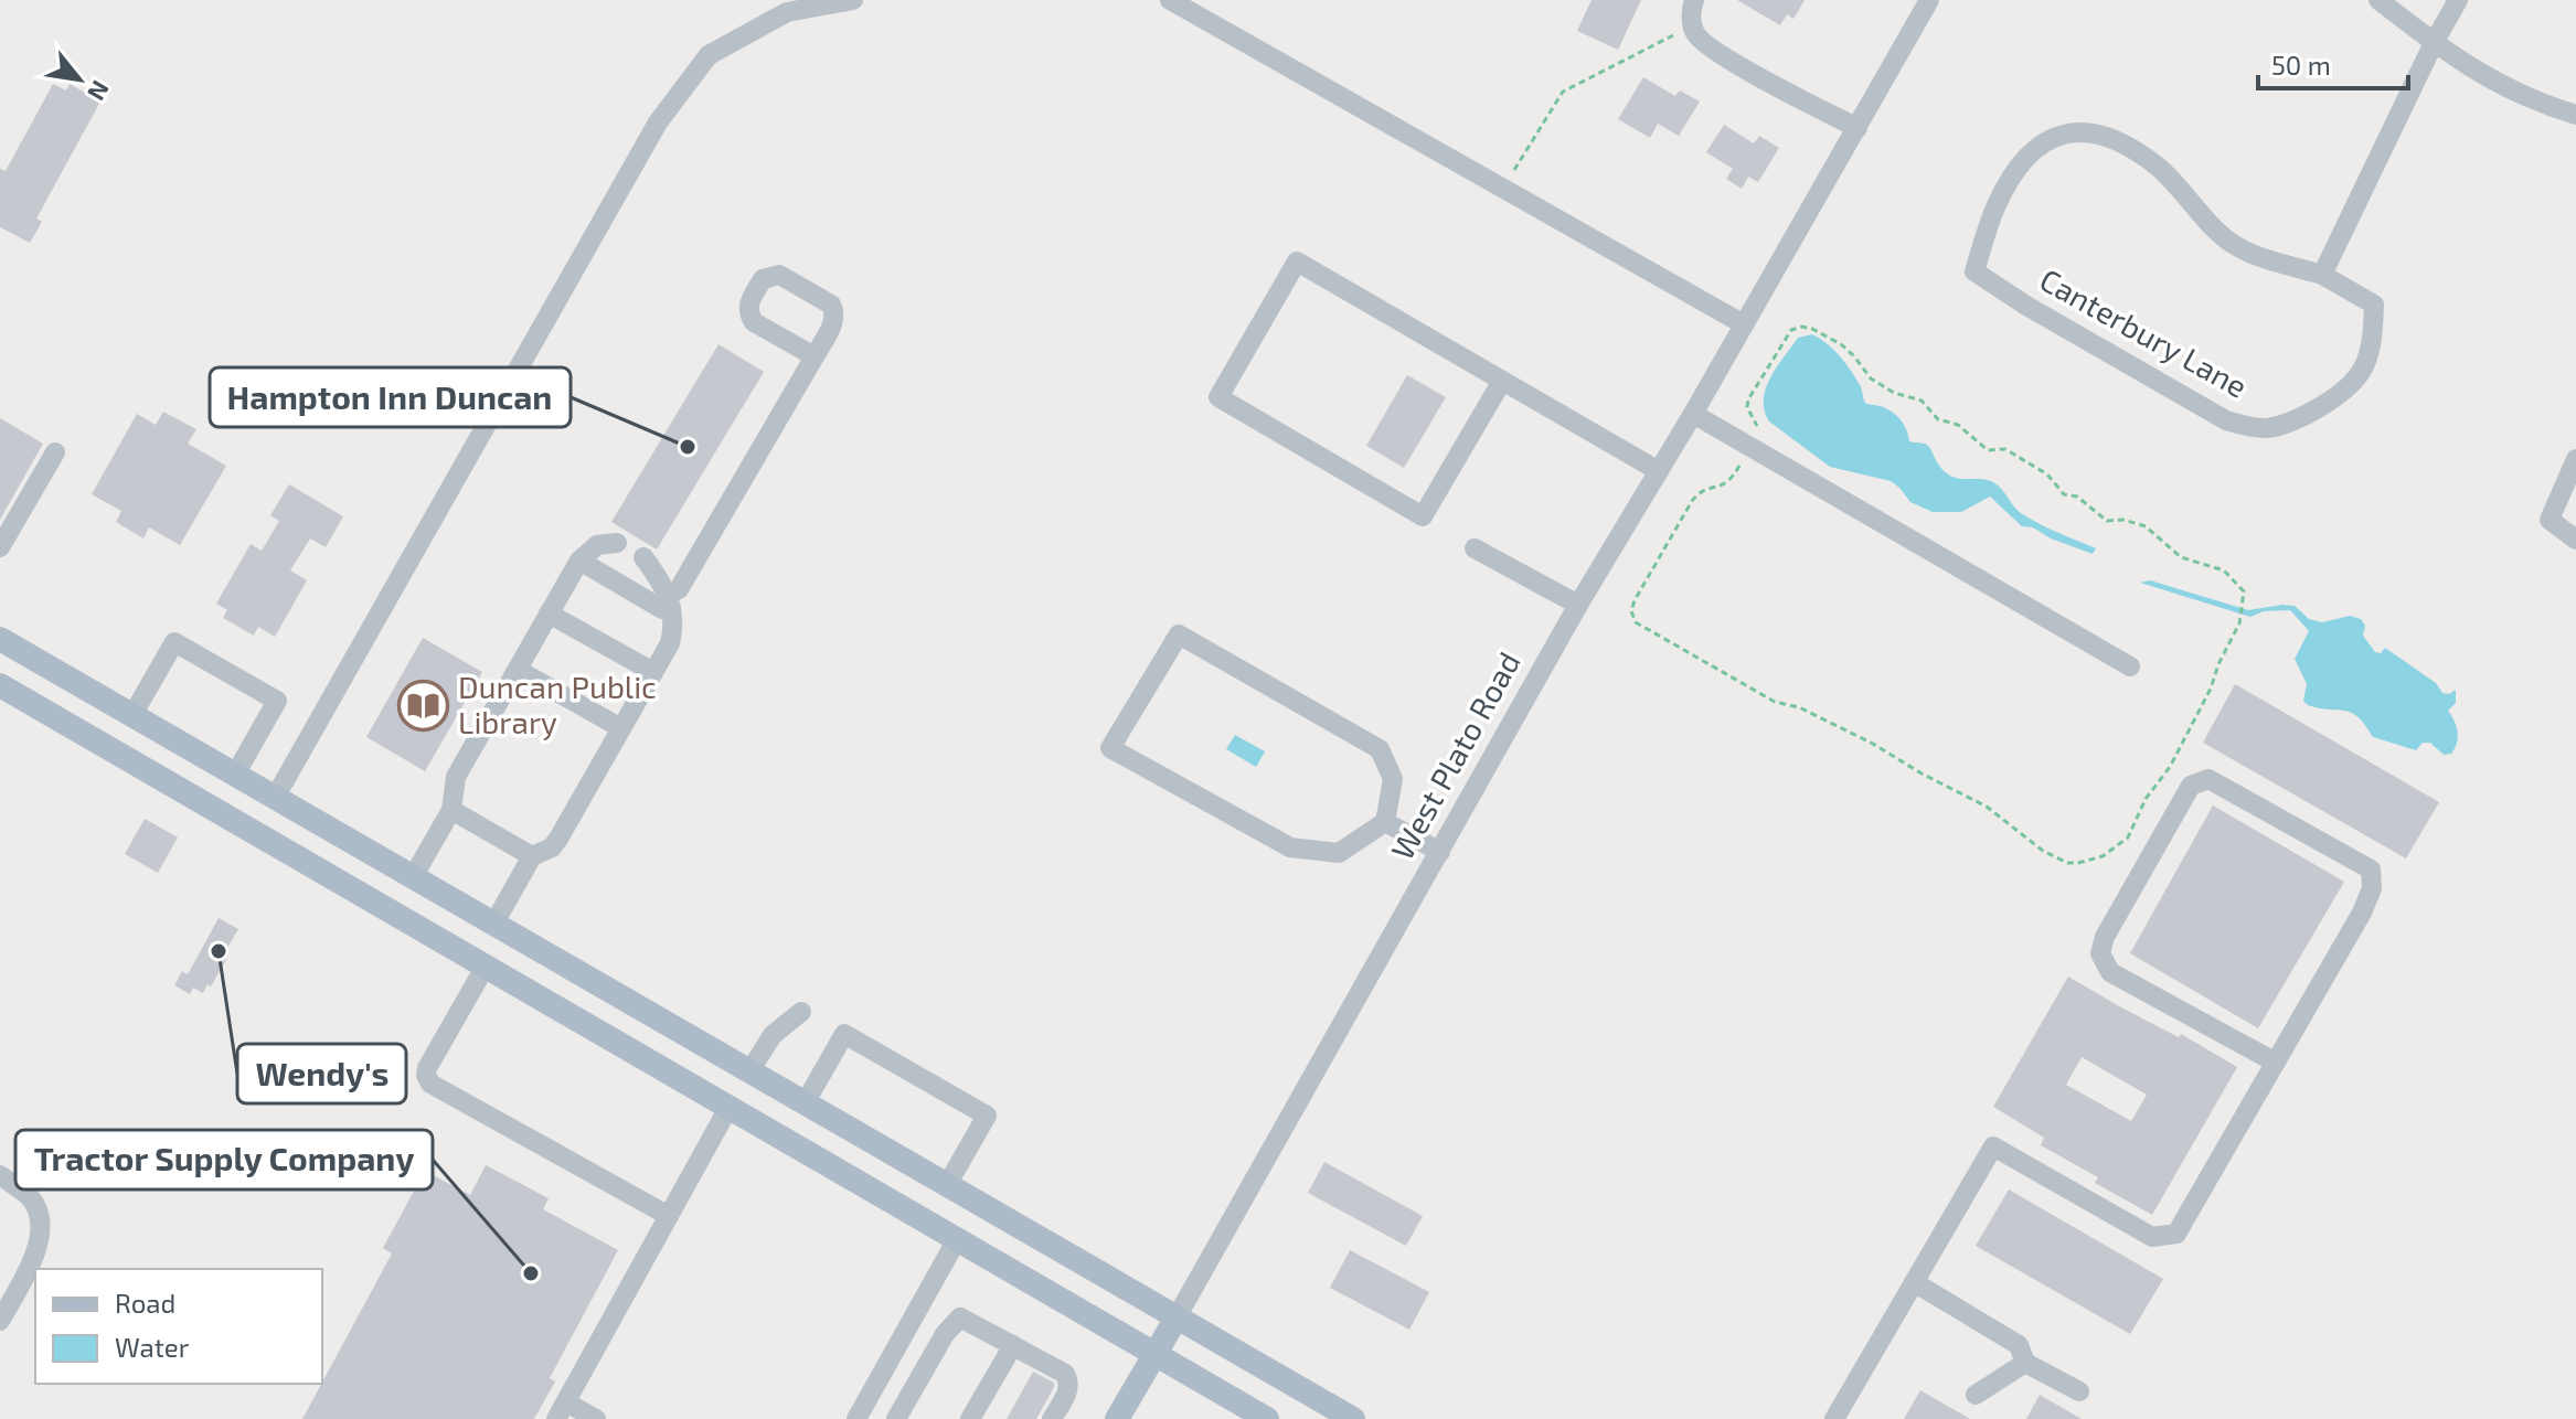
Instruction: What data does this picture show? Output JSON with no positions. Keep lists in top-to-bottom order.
{
  "streets": {
    "main road": ["West Plato Road"],
    "street": ["Canterbury Lane"]
  },
  "places": {
    "other": ["Hampton Inn Duncan", "Wendy's", "Tractor Supply Company"],
    "library": ["Duncan Public Library"]
  },
  "legend": ["Road", "Water"],
  "scale_bar": "50 m",
  "north": "bottom right"
}
